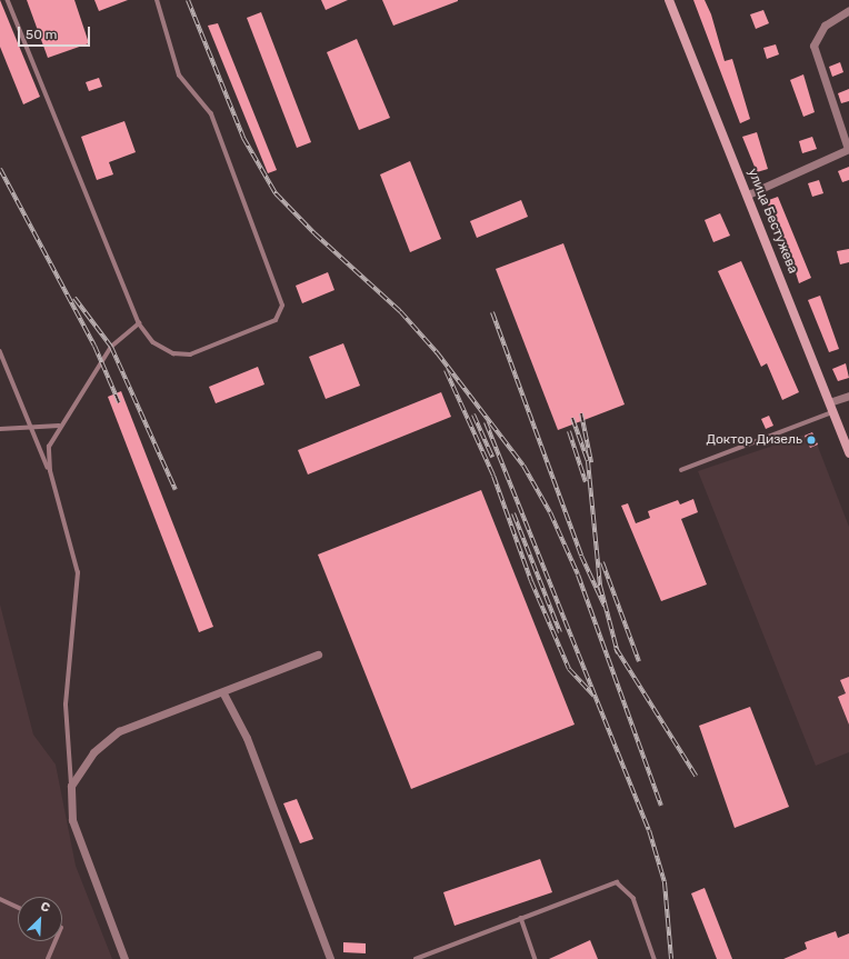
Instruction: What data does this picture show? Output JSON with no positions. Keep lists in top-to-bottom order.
{
  "streets": {
    "street": ["улица Бестужева"]
  },
  "places": ["Доктор Дизель"],
  "scale_bar": "50 m",
  "north": "top right"
}
